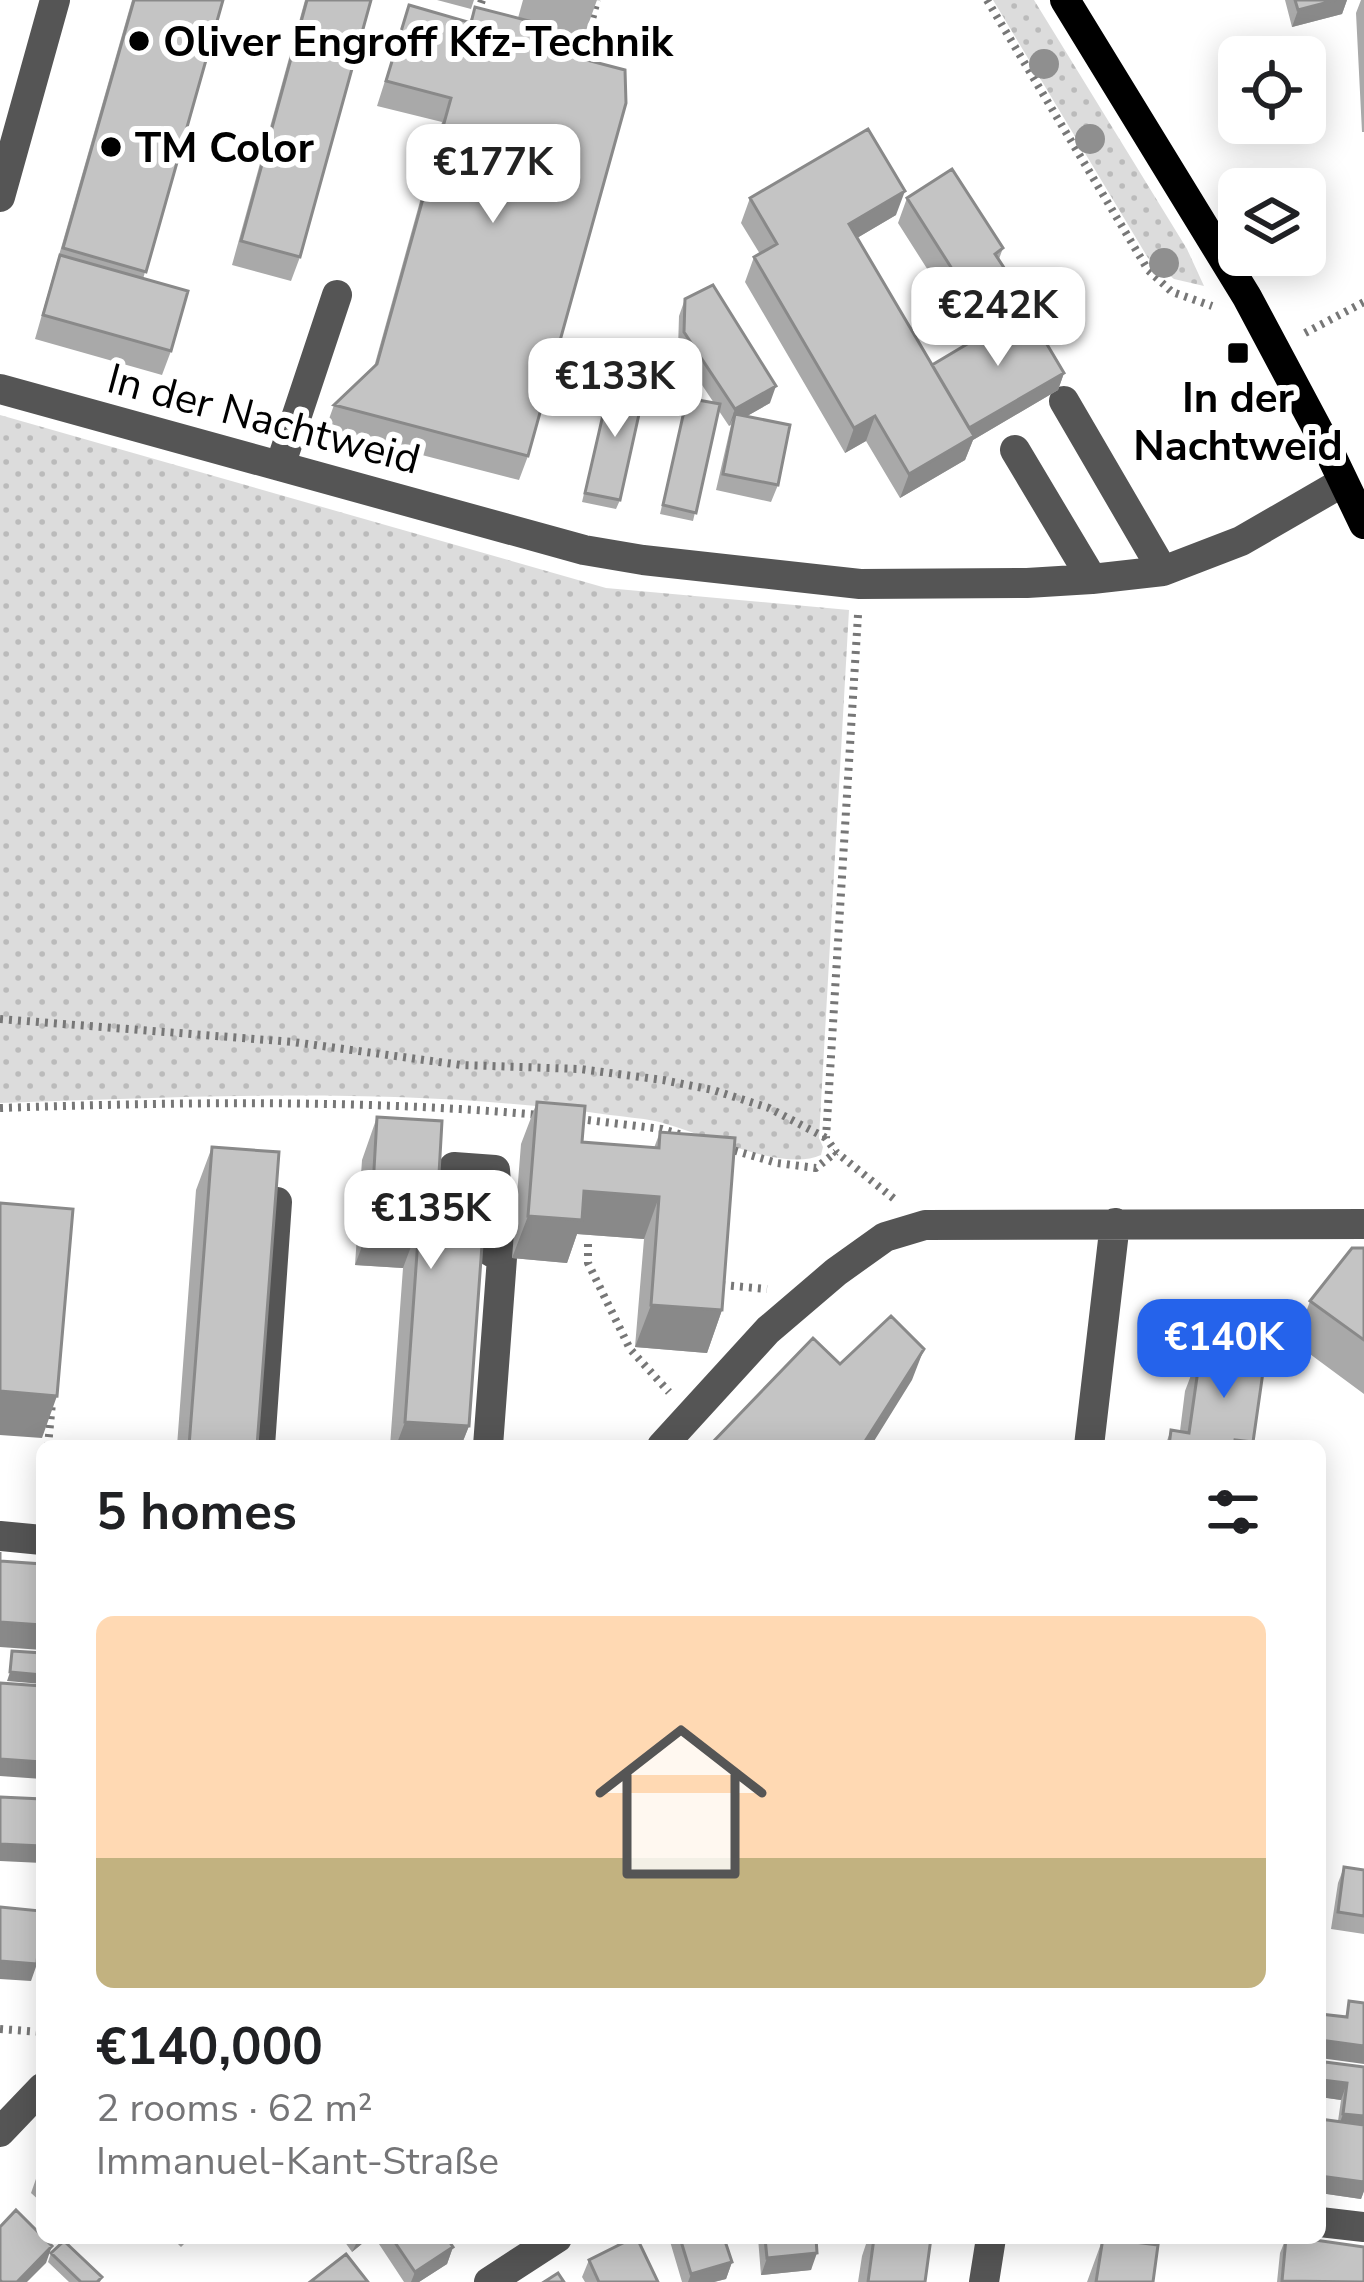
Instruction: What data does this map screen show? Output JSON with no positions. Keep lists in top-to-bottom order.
{
  "streets": {
    "street": ["In der Nachtweid"]
  },
  "places": {
    "other": ["Oliver Engroff Kfz-Technik", "TM Color"],
    "transit": ["In der Nachtweid"]
  },
  "page": {
    "price": [
      "€177K",
      "€242K",
      "€133K",
      "€135K",
      "€140K"
    ],
    "heading": "5 homes",
    "list": [
      {
        "name": "€140,000",
        "note": "2 rooms · 62 m² · Immanuel-Kant-Straße"
      }
    ]
  }
}
